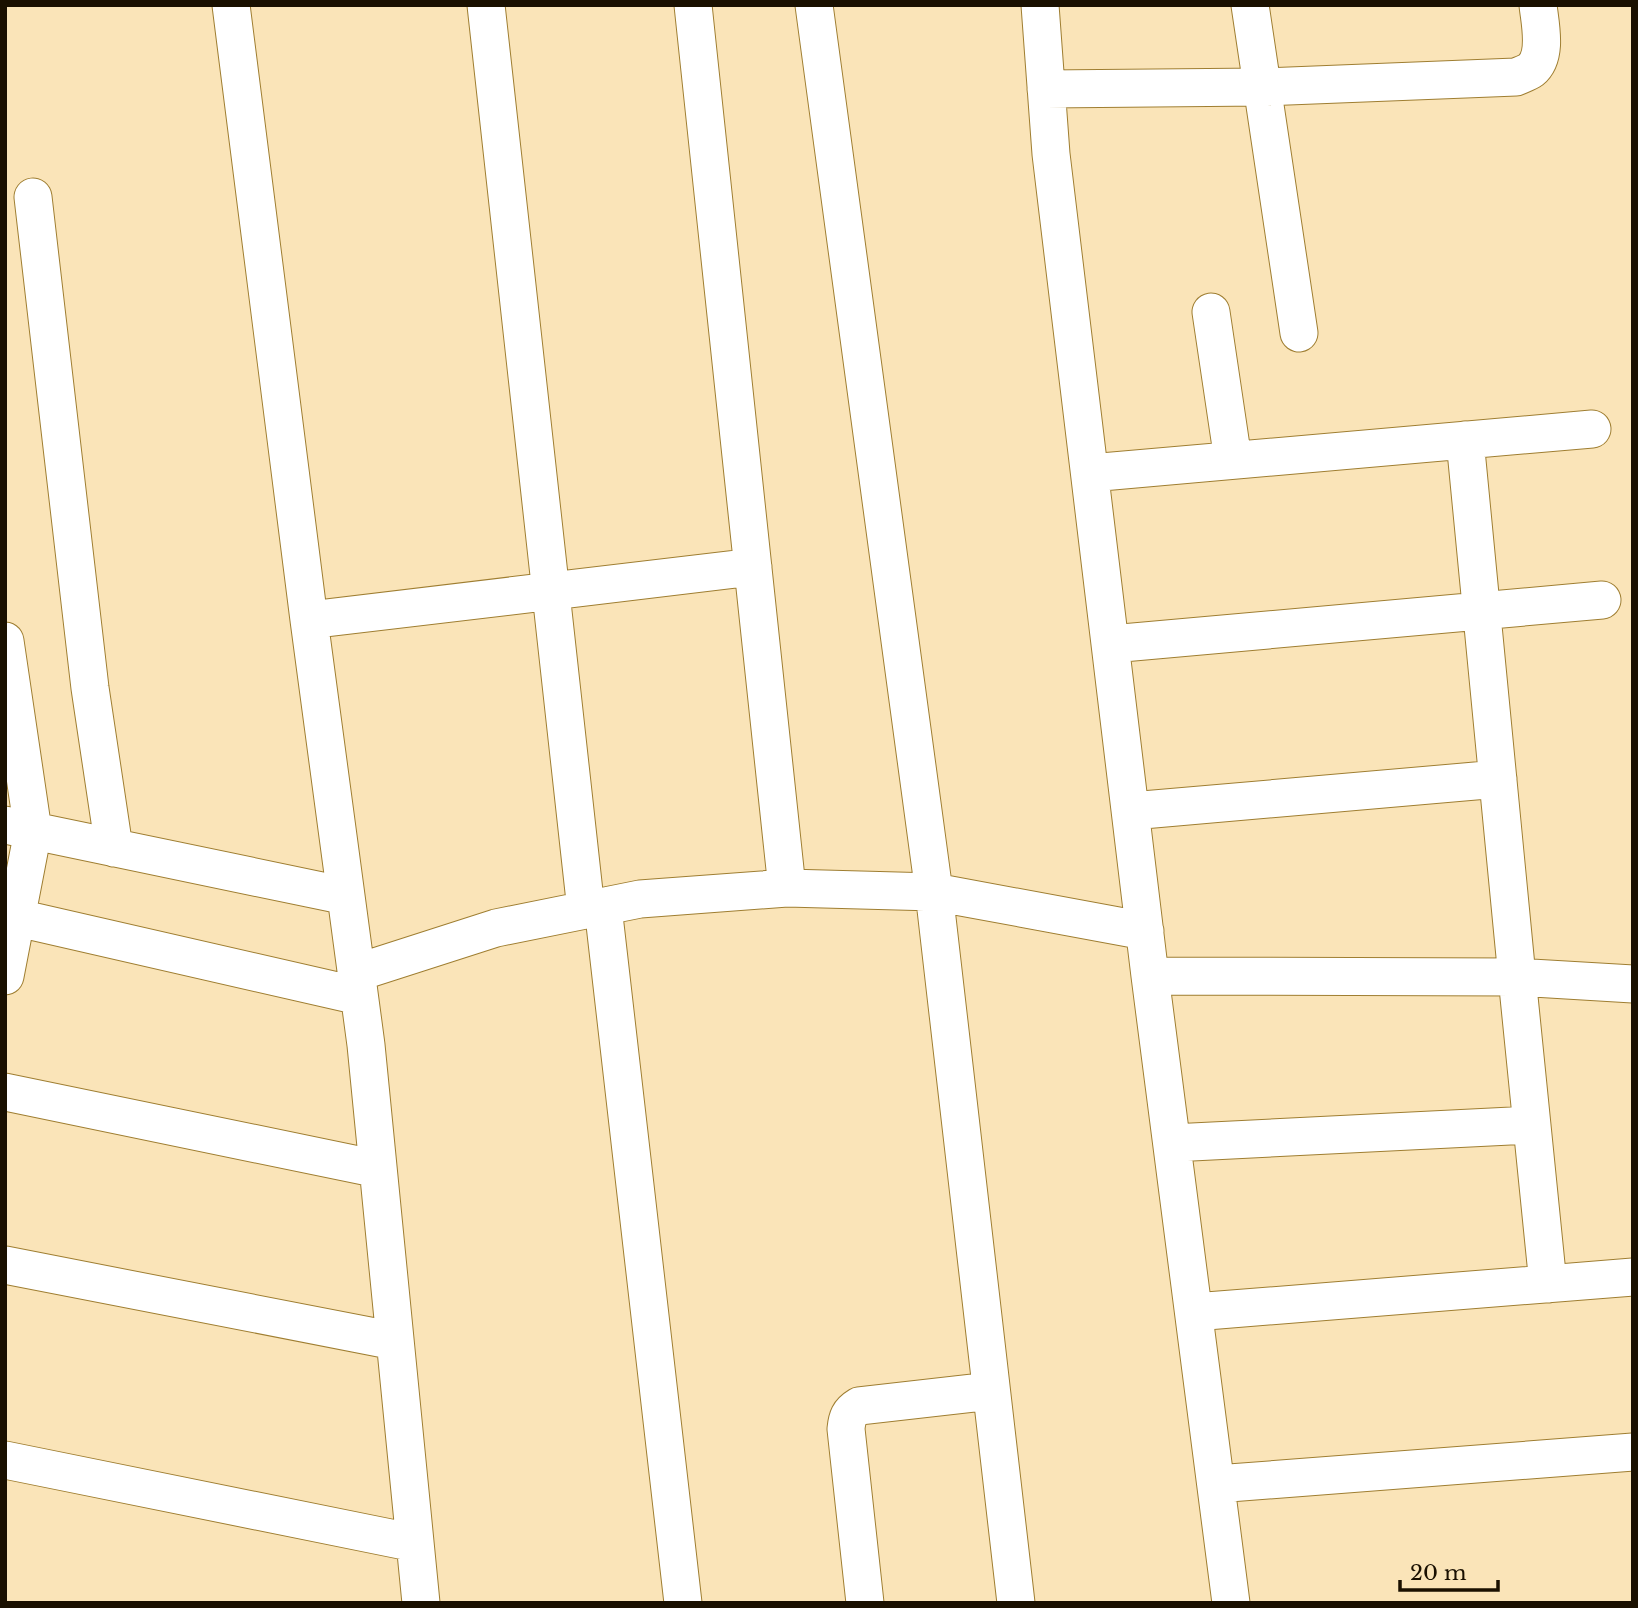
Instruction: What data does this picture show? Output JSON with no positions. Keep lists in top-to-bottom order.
{
  "scale_bar": "20 m"
}
